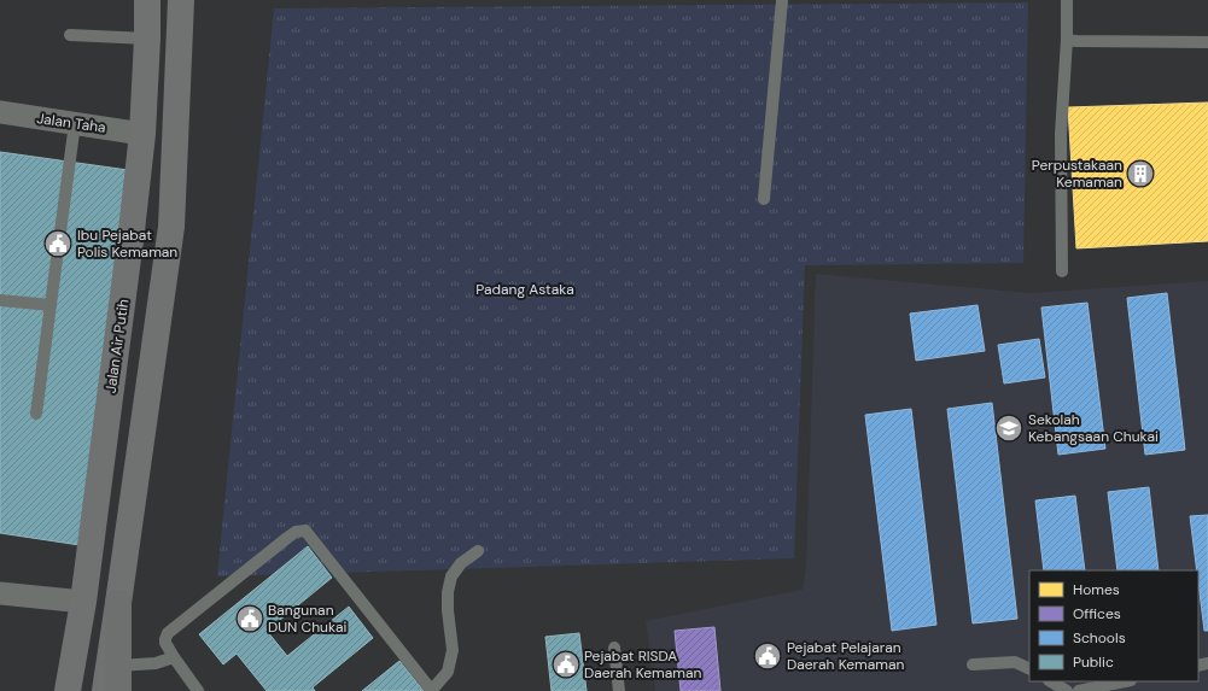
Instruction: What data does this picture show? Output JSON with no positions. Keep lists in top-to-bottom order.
{
  "streets": {
    "main road": ["Jalan Air Putih"],
    "street": ["Jalan Taha"]
  },
  "crossings": [
    ["Jalan Taha", "Jalan Air Putih"]
  ],
  "parks": ["Padang Astaka"],
  "places": {
    "building": ["Perpustakaan Kemaman"],
    "public building": [
      "Ibu Pejabat Polis Kemaman",
      "Bangunan DUN Chukai",
      "Pejabat Pelajaran Daerah Kemaman",
      "Pejabat RISDA Daerah Kemaman"
    ],
    "school or university": ["Sekolah Kebangsaan Chukai"]
  },
  "legend": [
    "Homes",
    "Offices",
    "Schools",
    "Public"
  ]
}
